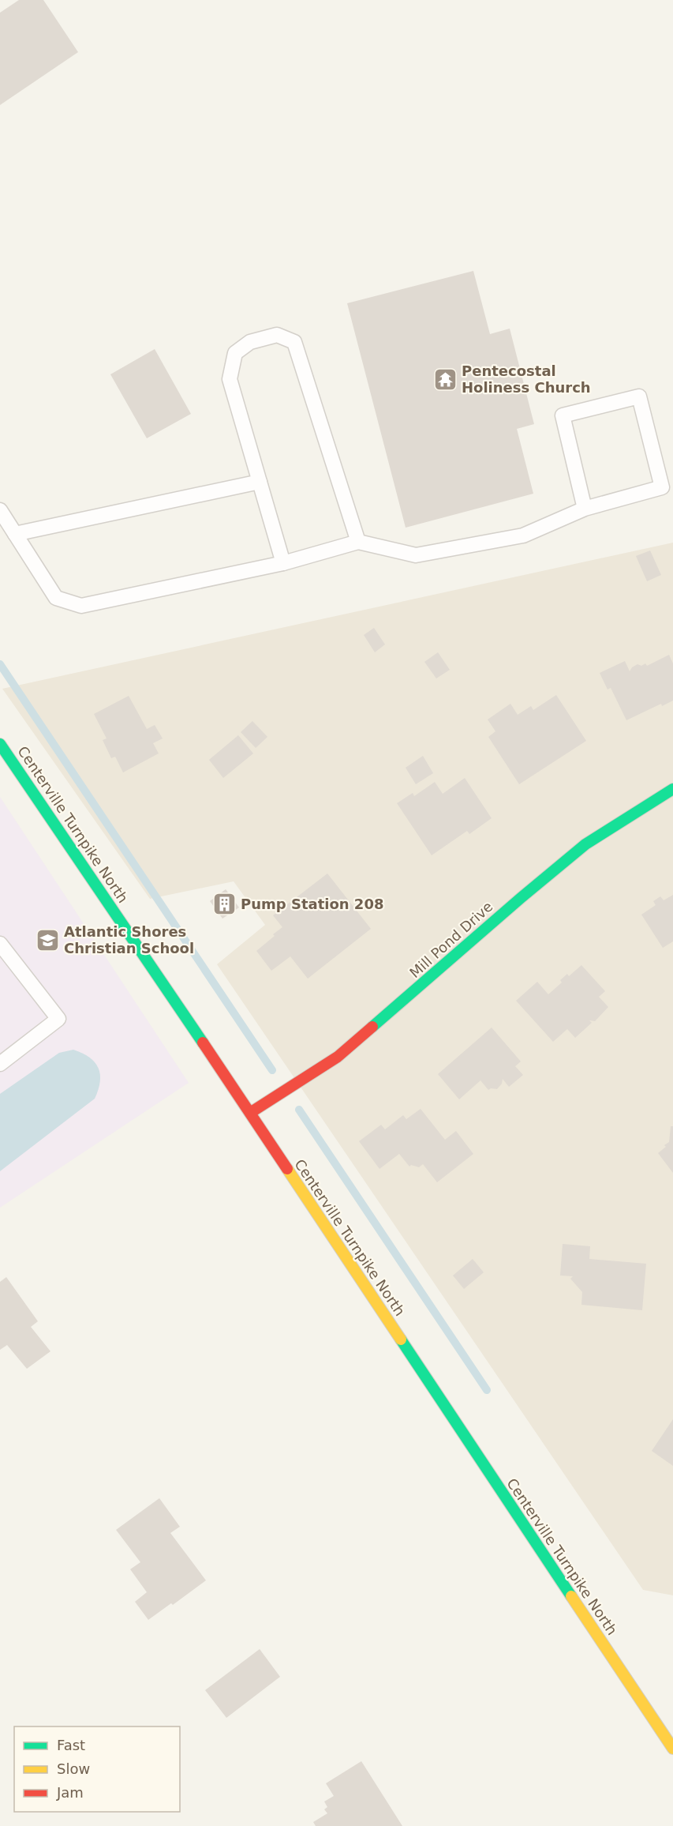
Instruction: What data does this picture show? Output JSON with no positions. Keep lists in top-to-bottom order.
{
  "streets": {
    "main road": ["Centerville Turnpike North", "Mill Pond Drive"]
  },
  "crossings": [
    ["Centerville Turnpike North", "Mill Pond Drive"]
  ],
  "places": {
    "temple": ["Pentecostal Holiness Church"],
    "building": ["Pump Station 208"],
    "school or university": ["Atlantic Shores Christian School"]
  },
  "legend": ["Fast", "Slow", "Jam"]
}
